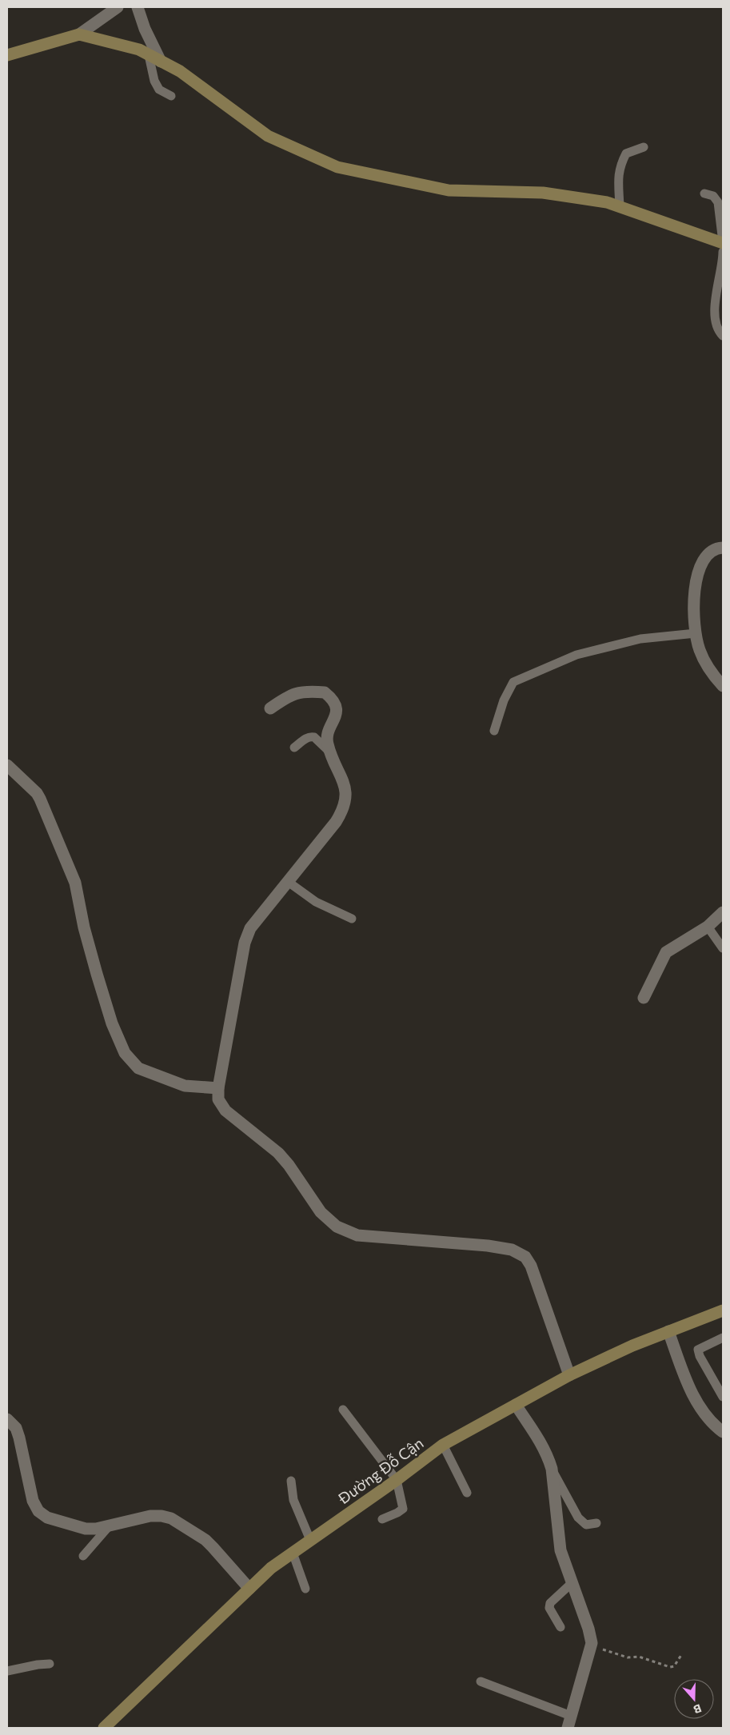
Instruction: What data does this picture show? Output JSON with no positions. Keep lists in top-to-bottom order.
{
  "streets": {
    "street": ["Đường Đỗ Cận"]
  },
  "north": "bottom"
}
